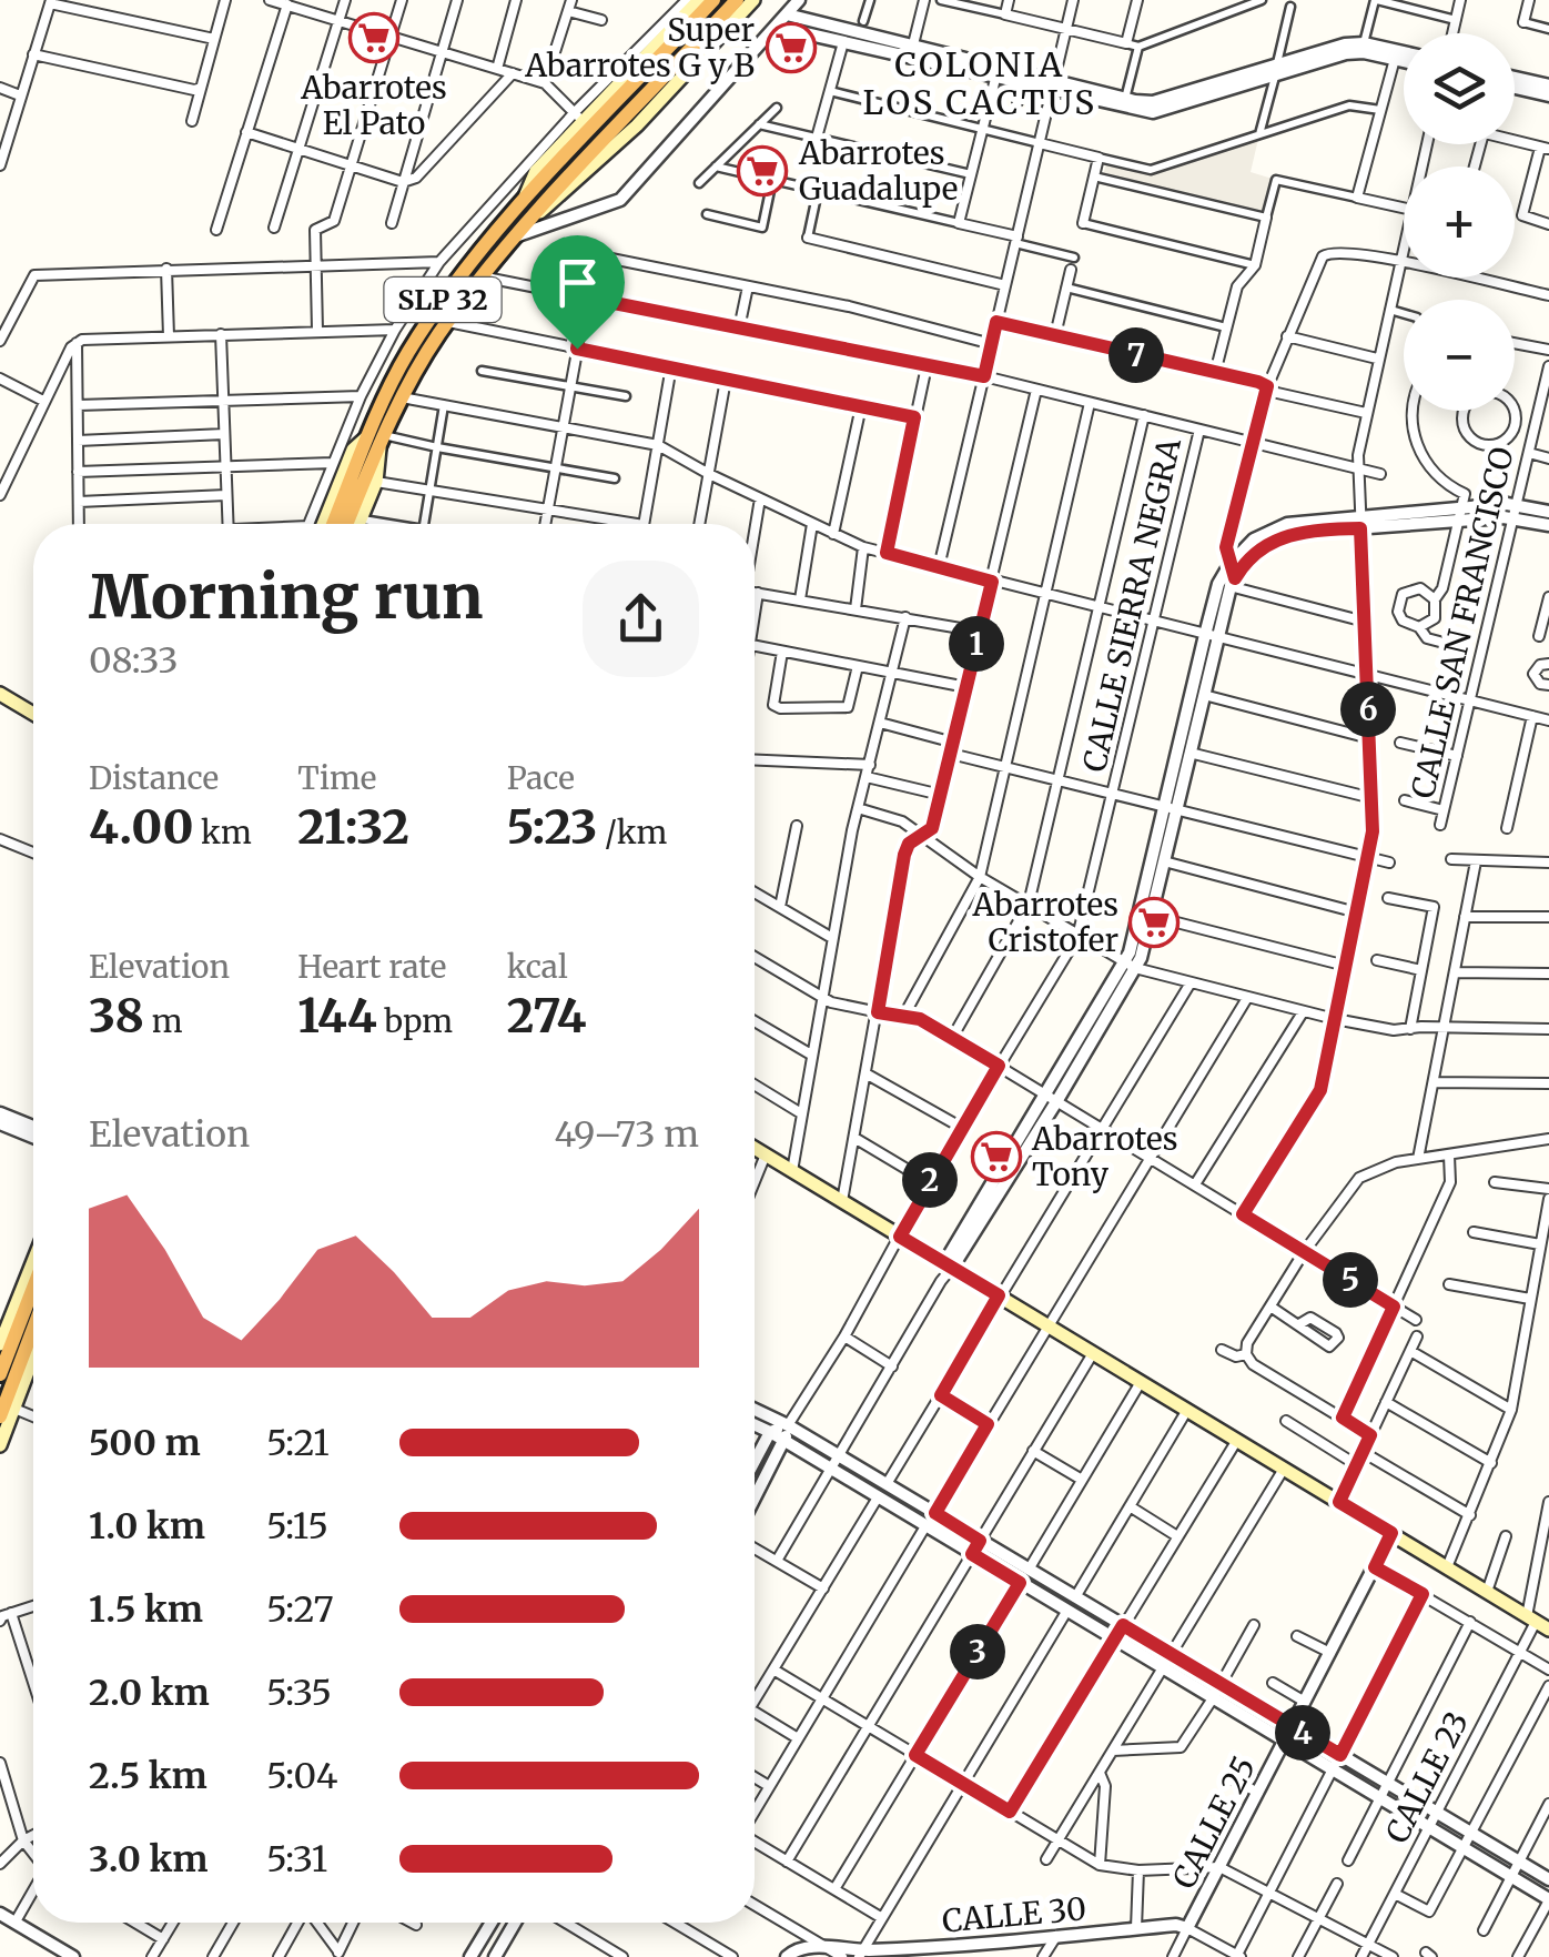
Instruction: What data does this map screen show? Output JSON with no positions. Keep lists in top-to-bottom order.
{
  "streets": {
    "highway": ["SLP 32"],
    "street": [
      "CALLE SIERRA NEGRA",
      "CALLE SAN FRANCISCO",
      "CALLE 23",
      "CALLE 25",
      "CALLE 30"
    ]
  },
  "crossings": [
    ["CALLE 25", "CALLE 30"]
  ],
  "districts": ["COLONIA LOS CACTUS"],
  "places": {
    "supermarket": [
      "Abarrotes El Pato",
      "Super Abarrotes G y B",
      "Abarrotes Guadalupe",
      "Abarrotes Cristofer",
      "Abarrotes Tony"
    ]
  },
  "page": {
    "map_buttons": ["+", "−"],
    "pins": [
      "7",
      "1",
      "6",
      "2",
      "5",
      "3",
      "4"
    ],
    "heading": ["Morning run", "08:33"],
    "stats": [
      ["Distance", "4.00 km"],
      ["Time", "21:32"],
      ["Pace", "5:23 /km"],
      ["Elevation", "38 m"],
      ["Heart rate", "144 bpm"],
      ["kcal", "274"]
    ],
    "chart": ["Elevation", "49–73 m"],
    "list": [
      {
        "name": "500 m",
        "note": "5:21"
      },
      {
        "name": "1.0 km",
        "note": "5:15"
      },
      {
        "name": "1.5 km",
        "note": "5:27"
      },
      {
        "name": "2.0 km",
        "note": "5:35"
      },
      {
        "name": "2.5 km",
        "note": "5:04"
      },
      {
        "name": "3.0 km",
        "note": "5:31"
      }
    ]
  }
}
